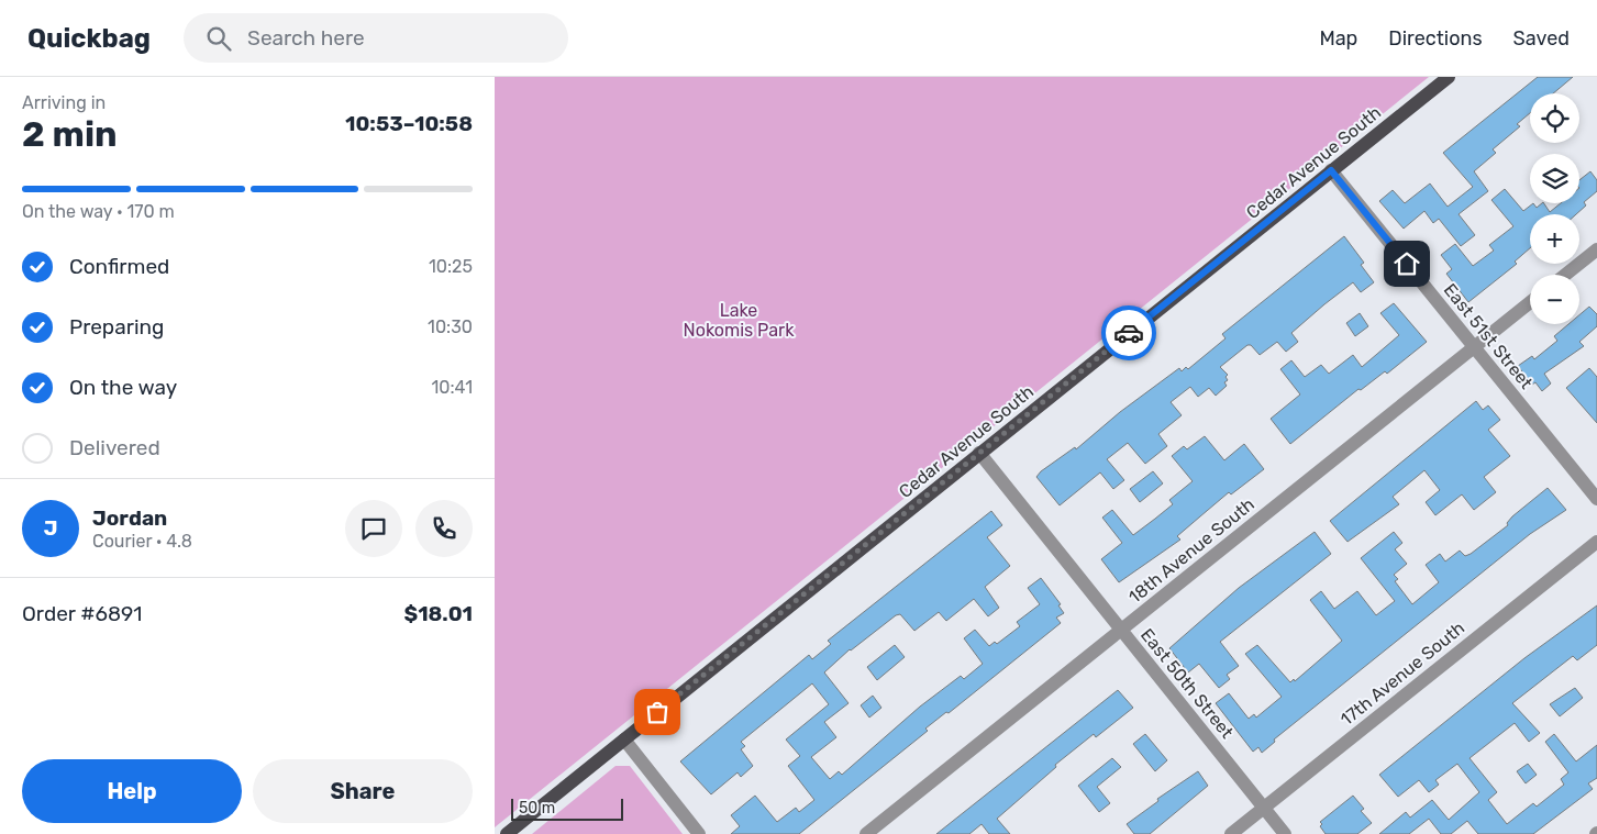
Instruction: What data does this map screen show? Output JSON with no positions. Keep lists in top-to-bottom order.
{
  "streets": {
    "main road": ["Cedar Avenue South"],
    "street": [
      "East 51st Street",
      "18th Avenue South",
      "17th Avenue South",
      "East 50th Street"
    ]
  },
  "crossings": [
    ["Cedar Avenue South", "East 51st Street"],
    ["Cedar Avenue South", "East 50th Street"],
    ["East 51st Street", "18th Avenue South"],
    ["18th Avenue South", "East 50th Street"],
    ["17th Avenue South", "East 50th Street"]
  ],
  "parks": ["Lake Nokomis Park"],
  "scale_bar": "50 m",
  "page": {
    "header": "Quickbag",
    "search": "Search here",
    "nav": ["Map", "Directions", "Saved"],
    "heading": ["2 min", "Arriving in", "10:53–10:58"],
    "panel": [
      "Jordan",
      "Courier · 4.8",
      "Order #6891",
      "$18.01"
    ],
    "map_buttons": ["+", "−"],
    "bar": "On the way · 170 m",
    "list": [
      ["Confirmed", "10:25"],
      ["Preparing", "10:30"],
      ["On the way", "10:41"],
      "Delivered"
    ],
    "round": "J",
    "buttons": ["Help", "Share"],
    "scale": "50 m"
  }
}
